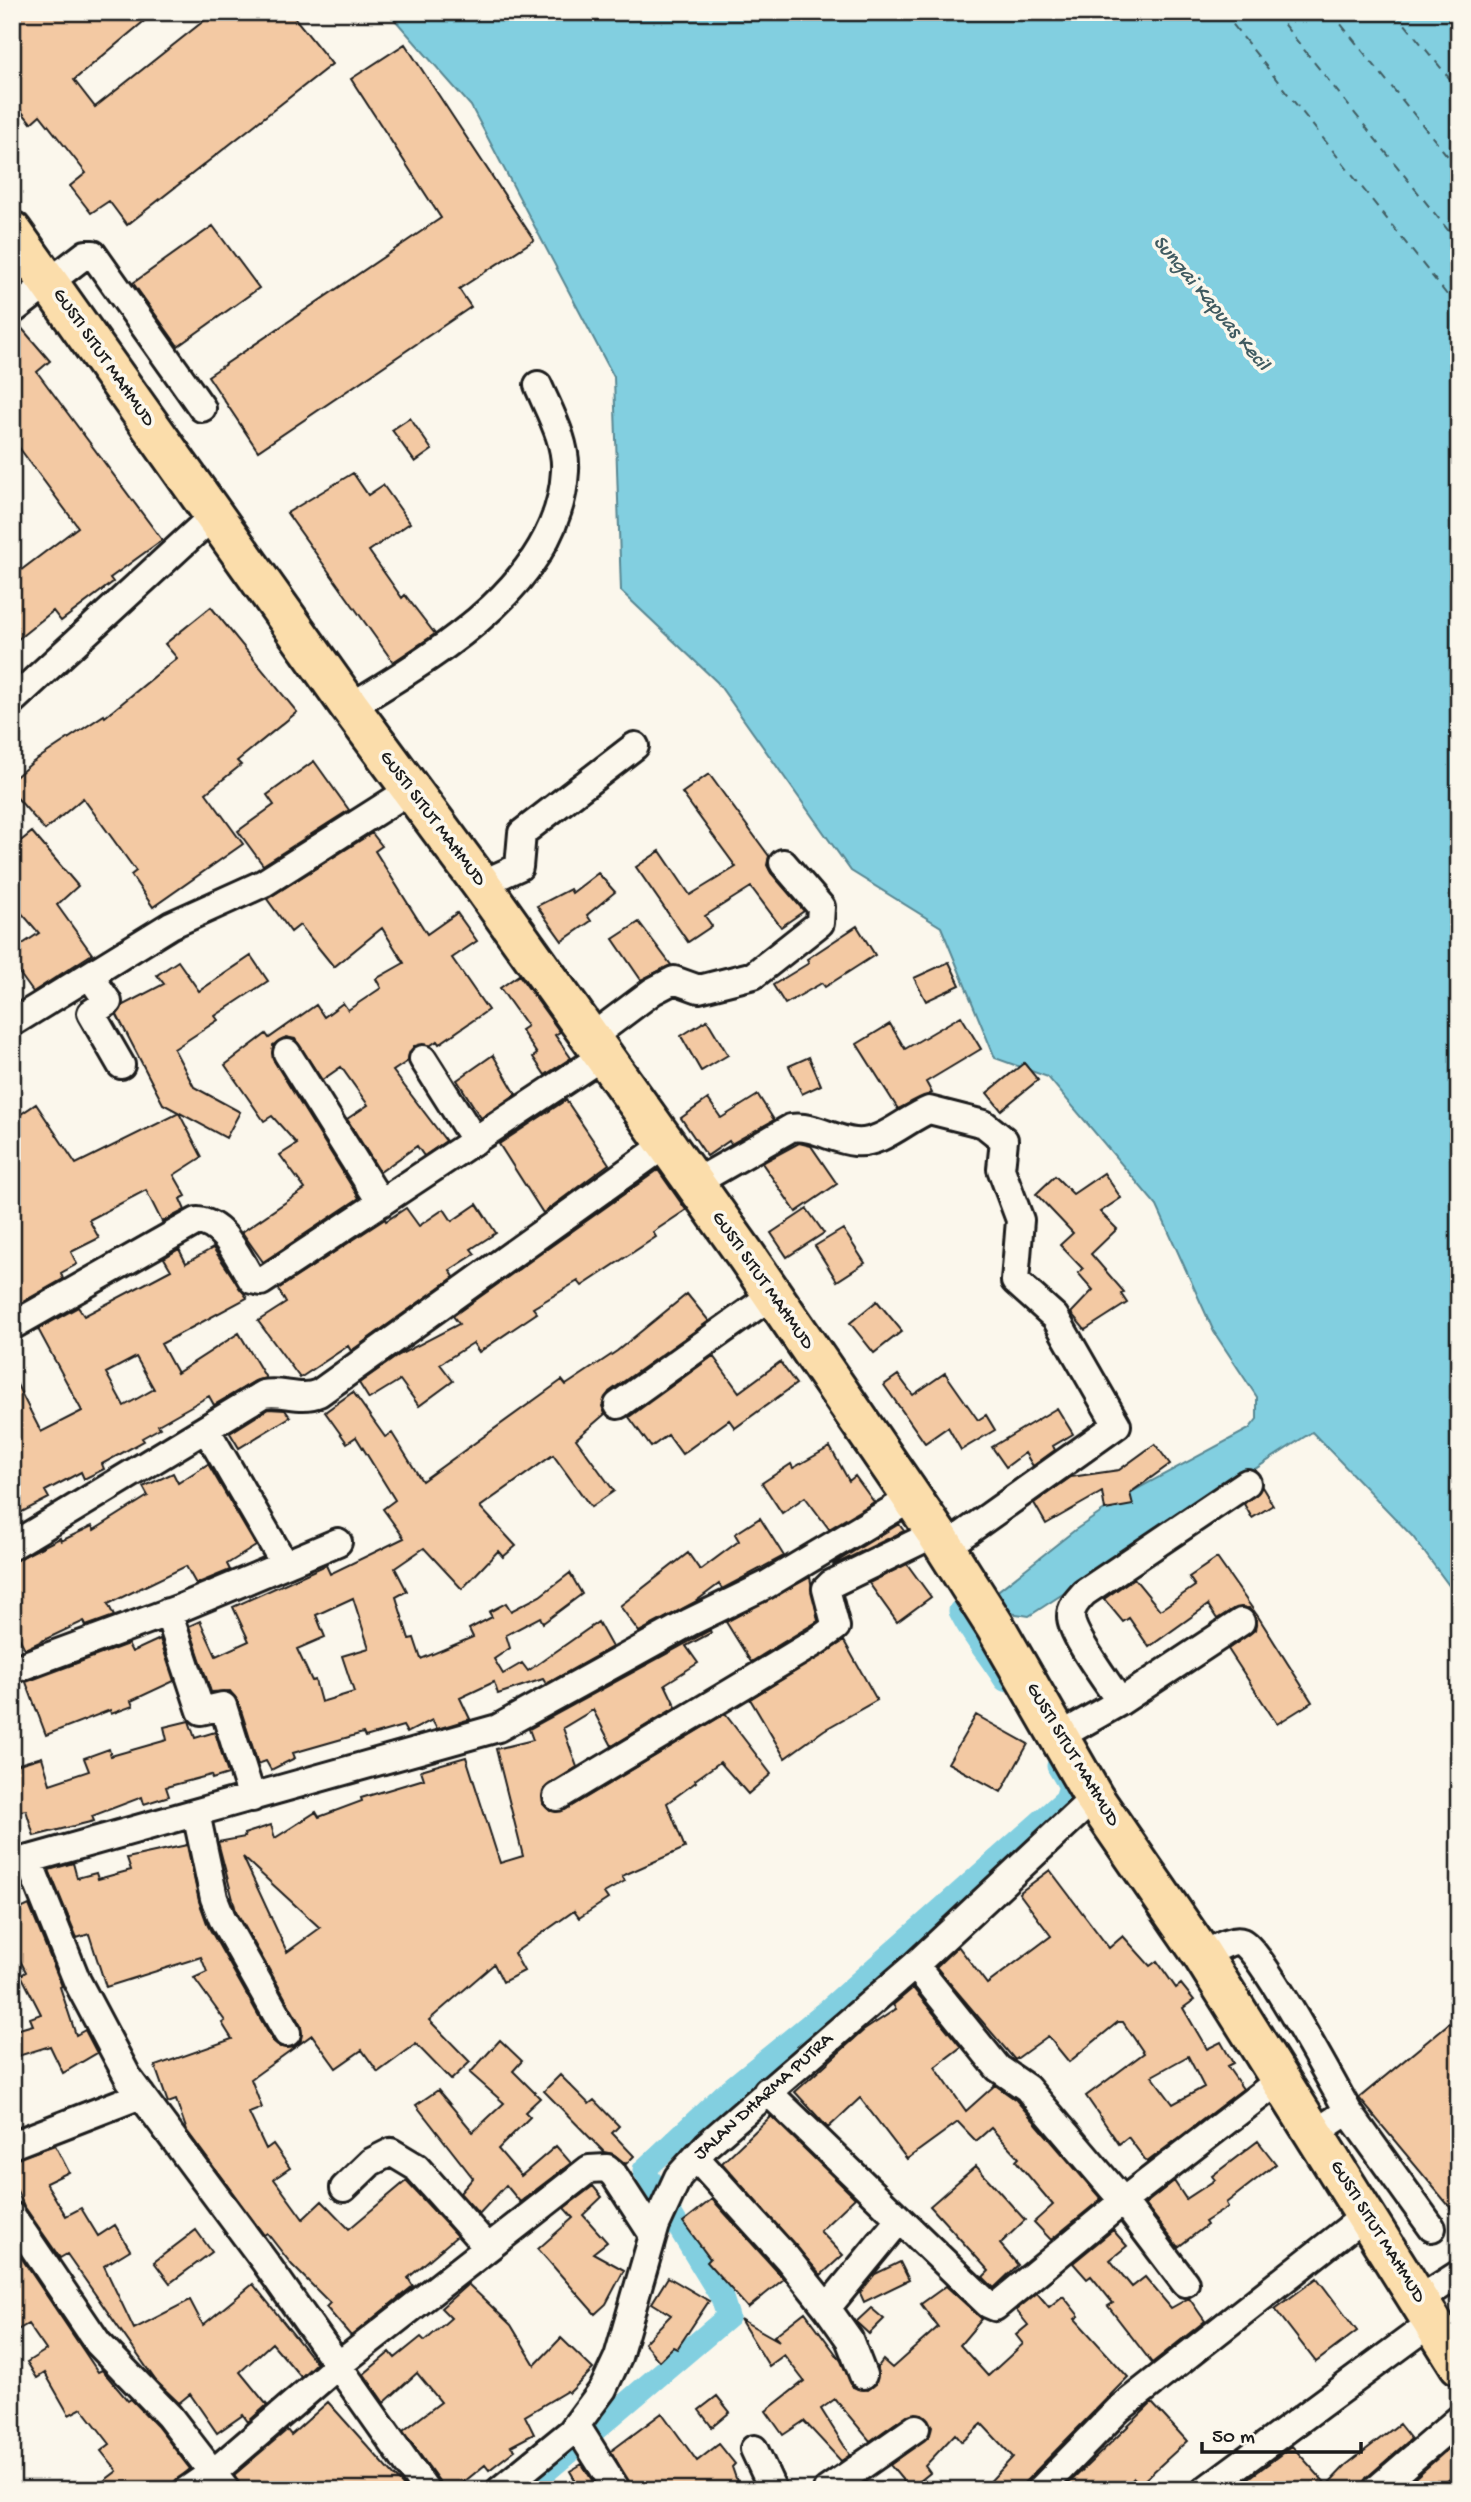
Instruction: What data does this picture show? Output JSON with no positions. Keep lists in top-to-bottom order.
{
  "streets": {
    "highway": ["GUSTI SITUT MAHMUD"],
    "street": ["JALAN DHARMA PUTRA"]
  },
  "crossings": [
    ["GUSTI SITUT MAHMUD", "JALAN DHARMA PUTRA"]
  ],
  "water": ["Sungai Kapuas Kecil"],
  "scale_bar": "50 m"
}
